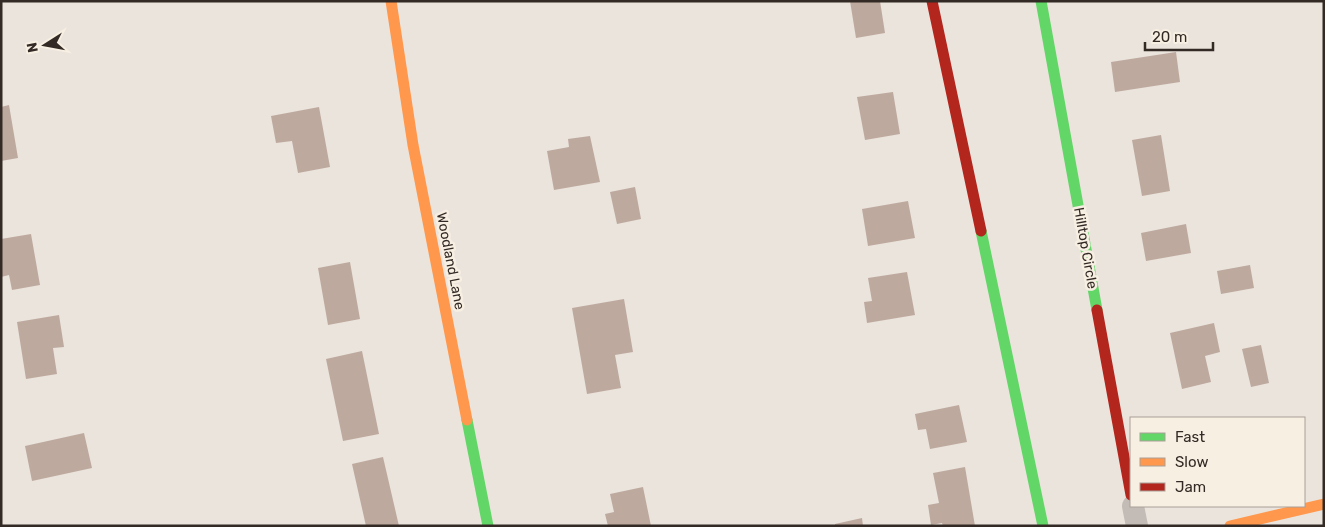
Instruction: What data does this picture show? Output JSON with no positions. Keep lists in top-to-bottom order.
{
  "streets": {
    "street": ["Hilltop Circle", "Woodland Lane"]
  },
  "legend": ["Fast", "Slow", "Jam"],
  "scale_bar": "20 m",
  "north": "left"
}
